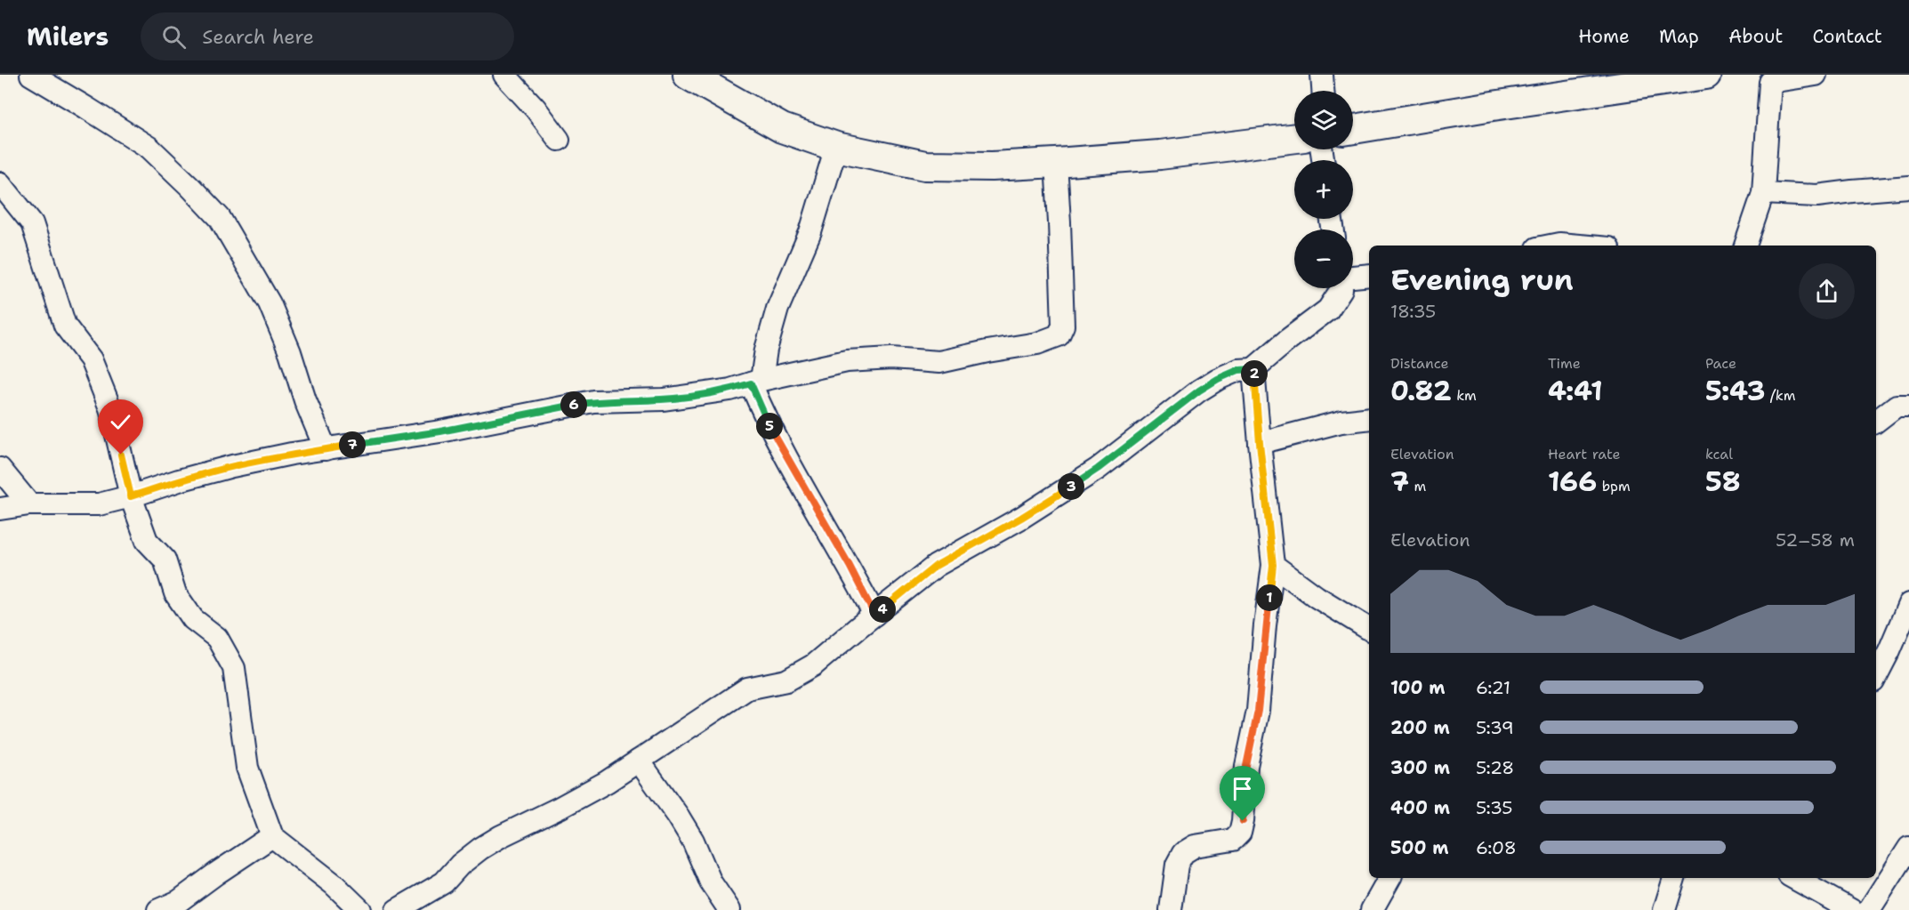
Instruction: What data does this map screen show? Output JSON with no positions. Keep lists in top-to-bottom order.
{
  "page": {
    "header": "Milers",
    "search": "Search here",
    "nav": [
      "Home",
      "Map",
      "About",
      "Contact"
    ],
    "map_buttons": ["+", "−"],
    "heading": ["Evening run", "18:35"],
    "stats": [
      ["Distance", "0.82 km"],
      ["Time", "4:41"],
      ["Pace", "5:43 /km"],
      ["Elevation", "7 m"],
      ["Heart rate", "166 bpm"],
      ["kcal", "58"]
    ],
    "pins": [
      "2",
      "6",
      "5",
      "7",
      "3",
      "1",
      "4"
    ],
    "chart": ["Elevation", "52–58 m"],
    "list": [
      {
        "name": "100 m",
        "note": "6:21"
      },
      {
        "name": "200 m",
        "note": "5:39"
      },
      {
        "name": "300 m",
        "note": "5:28"
      },
      {
        "name": "400 m",
        "note": "5:35"
      },
      {
        "name": "500 m",
        "note": "6:08"
      }
    ]
  }
}
